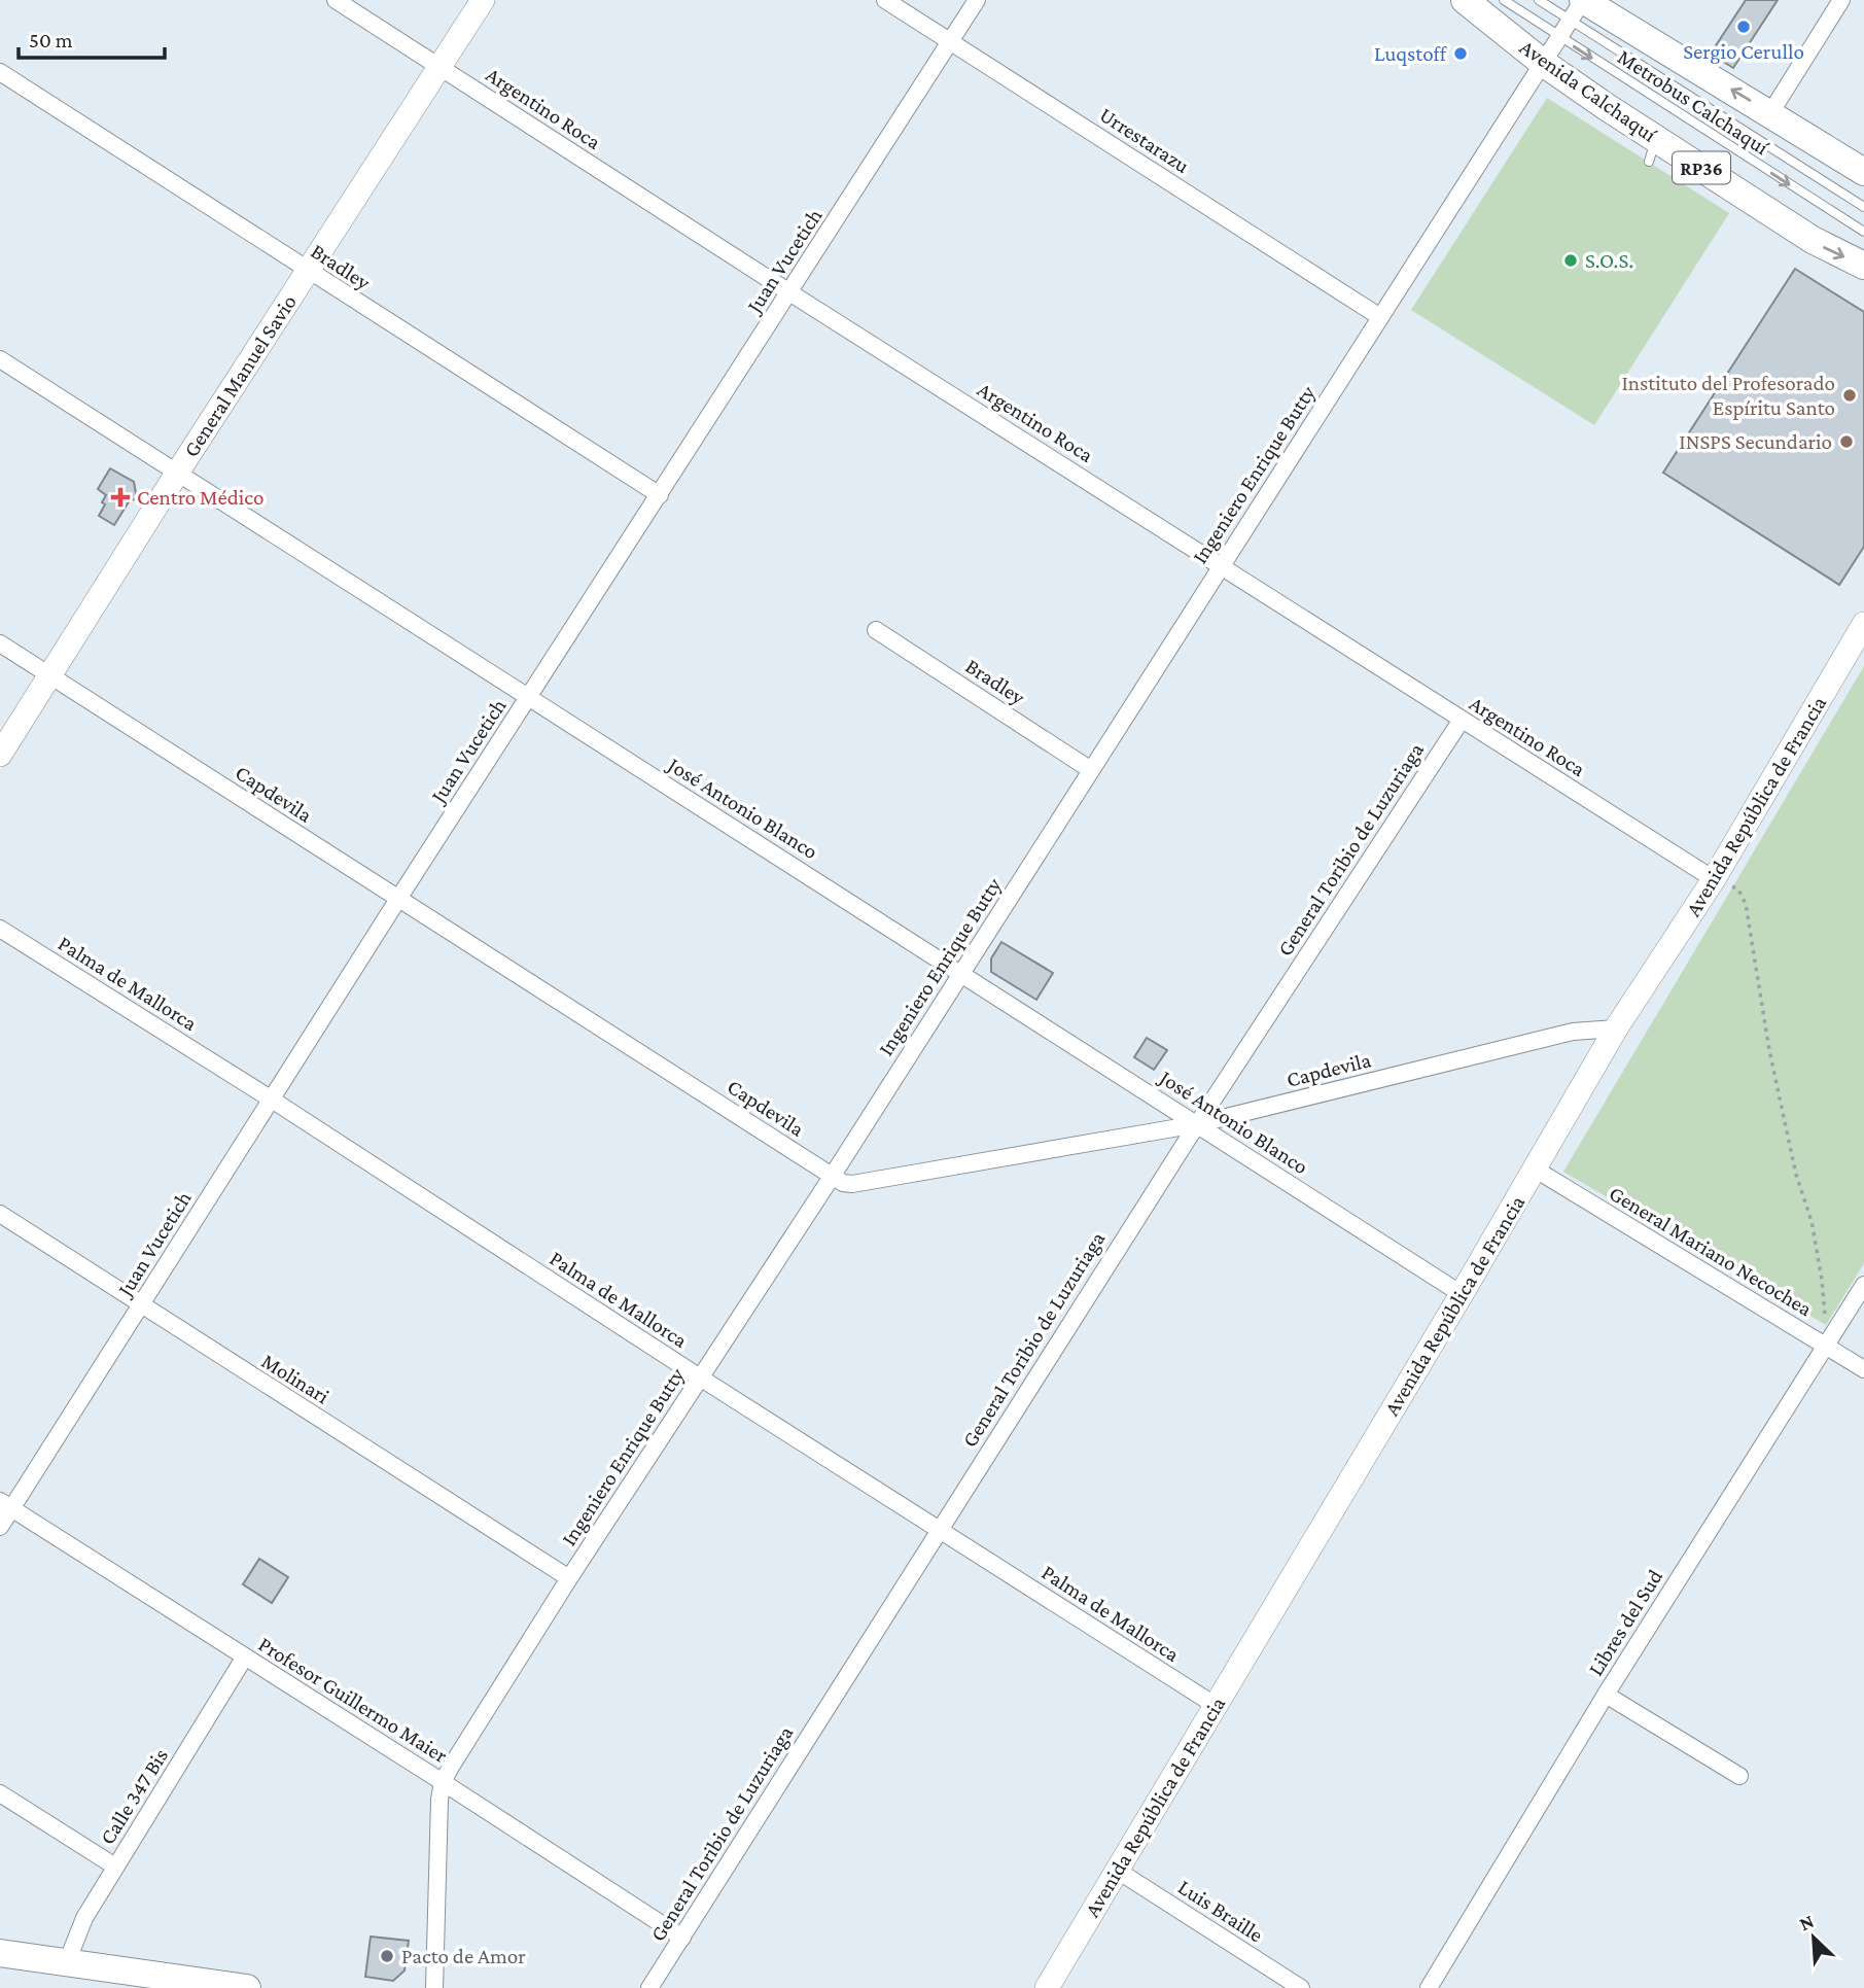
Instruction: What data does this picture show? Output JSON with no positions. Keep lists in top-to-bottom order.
{
  "streets": {
    "main road": [
      "Avenida Calchaquí",
      "RP36",
      "General Manuel Savio",
      "Avenida República de Francia"
    ],
    "street": [
      "Argentino Roca",
      "Urrestarazu",
      "Juan Vucetich",
      "Bradley",
      "Ingeniero Enrique Butty",
      "Capdevila",
      "José Antonio Blanco",
      "General Toribio de Luzuriaga",
      "Palma de Mallorca",
      "General Mariano Necochea",
      "Molinari",
      "Libres del Sud",
      "Profesor Guillermo Maier",
      "Calle 347 Bis",
      "Luis Braille"
    ],
    "lane": ["Metrobus Calchaquí"]
  },
  "crossings": [
    ["Avenida Calchaquí", "Ingeniero Enrique Butty"],
    ["Metrobus Calchaquí", "Ingeniero Enrique Butty"],
    ["Argentino Roca", "Juan Vucetich"],
    ["Argentino Roca", "General Manuel Savio"],
    ["Argentino Roca", "Ingeniero Enrique Butty"],
    ["Argentino Roca", "Avenida República de Francia"],
    ["Argentino Roca", "General Toribio de Luzuriaga"],
    ["Urrestarazu", "Juan Vucetich"],
    ["Urrestarazu", "Ingeniero Enrique Butty"],
    ["Juan Vucetich", "Bradley"],
    ["Juan Vucetich", "Capdevila"],
    ["Juan Vucetich", "José Antonio Blanco"],
    ["Juan Vucetich", "Palma de Mallorca"],
    ["Juan Vucetich", "Molinari"],
    ["Juan Vucetich", "Profesor Guillermo Maier"],
    ["Bradley", "General Manuel Savio"],
    ["Bradley", "Ingeniero Enrique Butty"],
    ["General Manuel Savio", "Capdevila"],
    ["General Manuel Savio", "José Antonio Blanco"],
    ["Ingeniero Enrique Butty", "Capdevila"],
    ["Ingeniero Enrique Butty", "José Antonio Blanco"],
    ["Ingeniero Enrique Butty", "Palma de Mallorca"],
    ["Ingeniero Enrique Butty", "Molinari"],
    ["Ingeniero Enrique Butty", "Profesor Guillermo Maier"],
    ["Capdevila", "Avenida República de Francia"],
    ["Capdevila", "José Antonio Blanco"],
    ["Capdevila", "General Toribio de Luzuriaga"],
    ["Avenida República de Francia", "José Antonio Blanco"],
    ["Avenida República de Francia", "Palma de Mallorca"],
    ["Avenida República de Francia", "General Mariano Necochea"],
    ["Avenida República de Francia", "Luis Braille"],
    ["José Antonio Blanco", "General Toribio de Luzuriaga"],
    ["General Toribio de Luzuriaga", "Palma de Mallorca"],
    ["General Toribio de Luzuriaga", "Profesor Guillermo Maier"],
    ["General Mariano Necochea", "Libres del Sud"],
    ["Profesor Guillermo Maier", "Calle 347 Bis"]
  ],
  "places": {
    "other": [
      "Sergio Cerullo",
      "Luqstoff",
      "S.O.S.",
      "Instituto del Profesorado Espíritu Santo",
      "INSPS Secundario",
      "Pacto de Amor"
    ],
    "health": ["Centro Médico"]
  },
  "scale_bar": "50 m",
  "north": "top left"
}
